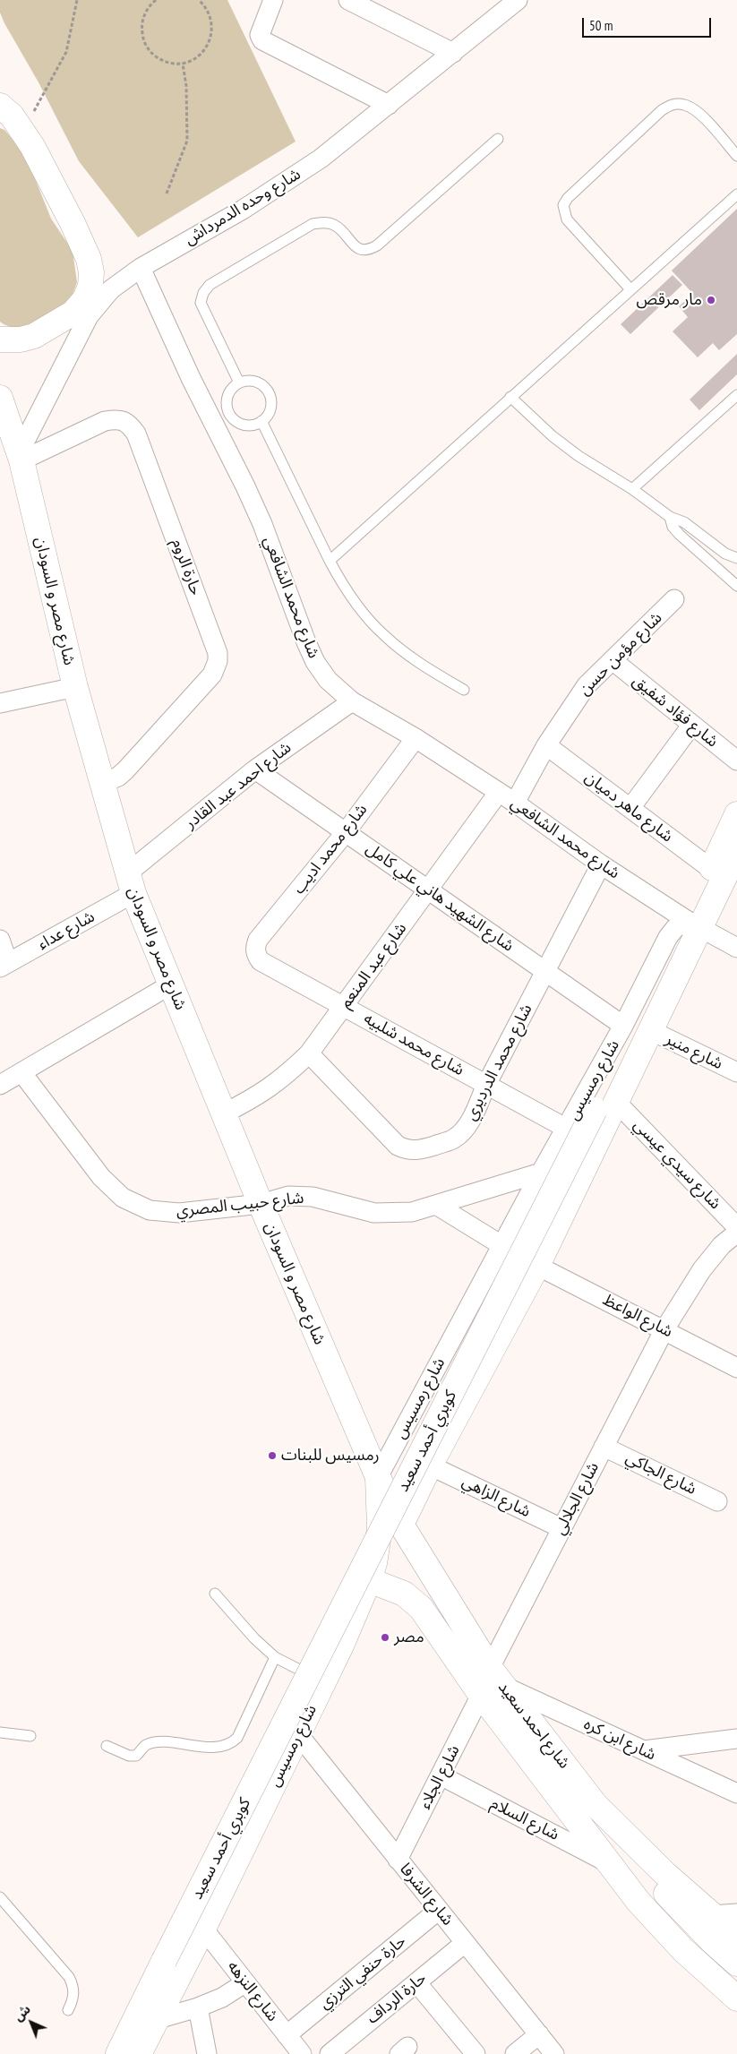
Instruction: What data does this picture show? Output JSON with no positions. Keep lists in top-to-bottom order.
{
  "streets": {
    "main road": [
      "شارع مصر و السودان",
      "شارع رمسيس",
      "كوبري أحمد سعيد",
      "شارع احمد سعيد"
    ],
    "street": [
      "شارع وحده الدمرداش",
      "حارة الروم",
      "شارع محمد الشافعي",
      "شارع مؤمن حسن",
      "شارع فؤاد شفيق",
      "شارع احمد عبد القادر",
      "شارع ماهر دميان",
      "شارع محمد اديب",
      "شارع الشهيد هاني علي كامل",
      "شارع عداء",
      "شارع عبد المنعم",
      "شارع محمد شلبيه",
      "شارع منير",
      "شارع محمد الدرديري",
      "شارع سيدي عيسي",
      "شارع حبيب المصري",
      "شارع الواعظ",
      "شارع الجاكي",
      "شارع الزاهي",
      "شارع الجلالي",
      "شارع ابن كره",
      "شارع الجلاء",
      "شارع السلام",
      "شارع الشرفا",
      "حارة حنفي الترزي",
      "شارع النزهه",
      "حارة الرداف"
    ]
  },
  "crossings": [
    ["شارع وحده الدمرداش", "حارة الروم"],
    ["شارع وحده الدمرداش", "شارع محمد الشافعي"],
    ["شارع وحده الدمرداش", "شارع مصر و السودان"],
    ["حارة الروم", "شارع مصر و السودان"],
    ["شارع محمد الشافعي", "شارع مؤمن حسن"],
    ["شارع محمد الشافعي", "شارع احمد عبد القادر"],
    ["شارع محمد الشافعي", "شارع محمد اديب"],
    ["شارع محمد الشافعي", "شارع عبد المنعم"],
    ["شارع محمد الشافعي", "شارع محمد الدرديري"],
    ["شارع محمد الشافعي", "شارع رمسيس"],
    ["شارع محمد الشافعي", "كوبري أحمد سعيد"],
    ["شارع مصر و السودان", "شارع احمد عبد القادر"],
    ["شارع مصر و السودان", "شارع عداء"],
    ["شارع مصر و السودان", "شارع عبد المنعم"],
    ["شارع مصر و السودان", "شارع رمسيس"],
    ["شارع مصر و السودان", "شارع حبيب المصري"],
    ["شارع مصر و السودان", "شارع احمد سعيد"],
    ["شارع مؤمن حسن", "شارع فؤاد شفيق"],
    ["شارع مؤمن حسن", "شارع ماهر دميان"],
    ["شارع احمد عبد القادر", "شارع الشهيد هاني علي كامل"],
    ["شارع احمد عبد القادر", "شارع عداء"],
    ["شارع ماهر دميان", "شارع رمسيس"],
    ["شارع محمد اديب", "شارع الشهيد هاني علي كامل"],
    ["شارع محمد اديب", "شارع محمد شلبيه"],
    ["شارع الشهيد هاني علي كامل", "شارع عبد المنعم"],
    ["شارع الشهيد هاني علي كامل", "شارع محمد الدرديري"],
    ["شارع الشهيد هاني علي كامل", "شارع رمسيس"],
    ["شارع عبد المنعم", "شارع محمد شلبيه"],
    ["شارع عبد المنعم", "شارع محمد الدرديري"],
    ["شارع محمد شلبيه", "شارع محمد الدرديري"],
    ["شارع محمد شلبيه", "شارع رمسيس"],
    ["شارع منير", "شارع رمسيس"],
    ["شارع رمسيس", "شارع سيدي عيسي"],
    ["شارع رمسيس", "شارع حبيب المصري"],
    ["شارع رمسيس", "شارع الواعظ"],
    ["شارع رمسيس", "كوبري أحمد سعيد"],
    ["شارع رمسيس", "شارع الزاهي"],
    ["شارع رمسيس", "شارع احمد سعيد"],
    ["شارع رمسيس", "شارع الشرفا"],
    ["شارع رمسيس", "شارع النزهه"],
    ["شارع سيدي عيسي", "كوبري أحمد سعيد"],
    ["شارع الواعظ", "شارع الجلالي"],
    ["شارع الجاكي", "شارع الجلالي"],
    ["شارع الزاهي", "شارع الجلالي"],
    ["شارع الجلالي", "شارع احمد سعيد"],
    ["شارع الجلالي", "شارع ابن كره"],
    ["شارع احمد سعيد", "شارع ابن كره"],
    ["شارع احمد سعيد", "شارع الجلاء"],
    ["شارع احمد سعيد", "شارع السلام"],
    ["شارع الجلاء", "شارع السلام"],
    ["شارع الجلاء", "شارع الشرفا"],
    ["شارع الشرفا", "حارة حنفي الترزي"],
    ["شارع الشرفا", "حارة الرداف"],
    ["حارة حنفي الترزي", "شارع النزهه"]
  ],
  "places": ["مار مرقص", "رمسيس للبنات", "مصر"],
  "scale_bar": "50 m",
  "north": "top left"
}
